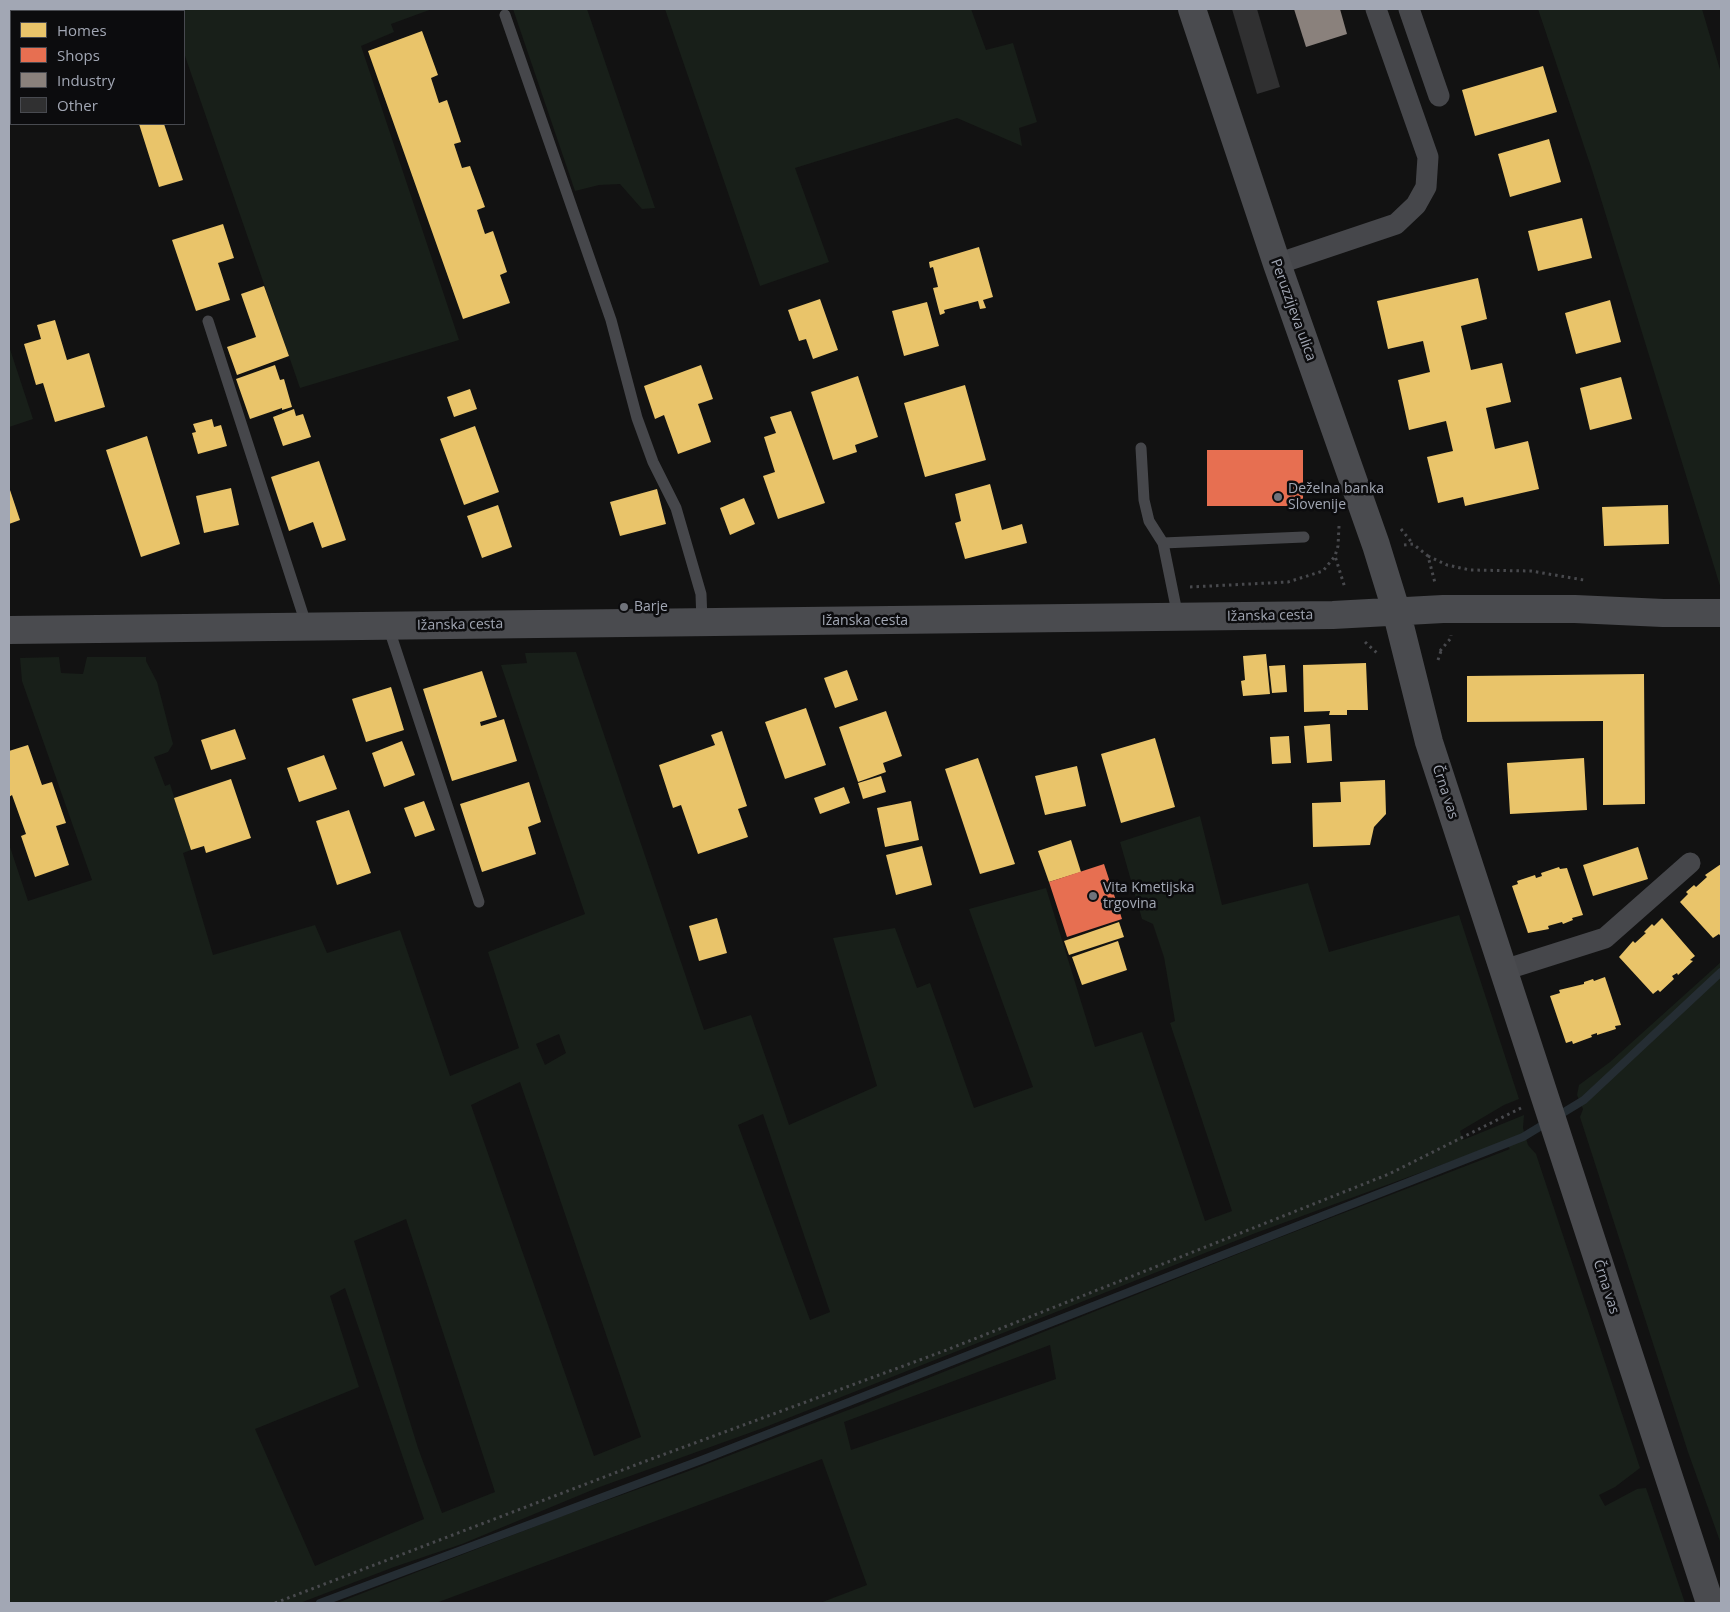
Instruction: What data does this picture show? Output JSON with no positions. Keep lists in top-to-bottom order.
{
  "streets": {
    "street": ["Peruzzijeva ulica", "Ižanska cesta", "Črna vas"]
  },
  "crossings": [
    ["Peruzzijeva ulica", "Ižanska cesta"],
    ["Peruzzijeva ulica", "Črna vas"],
    ["Ižanska cesta", "Črna vas"]
  ],
  "places": ["Deželna banka Slovenije", "Barje", "Vita Kmetijska trgovina"],
  "legend": [
    "Homes",
    "Shops",
    "Industry",
    "Other"
  ]
}
